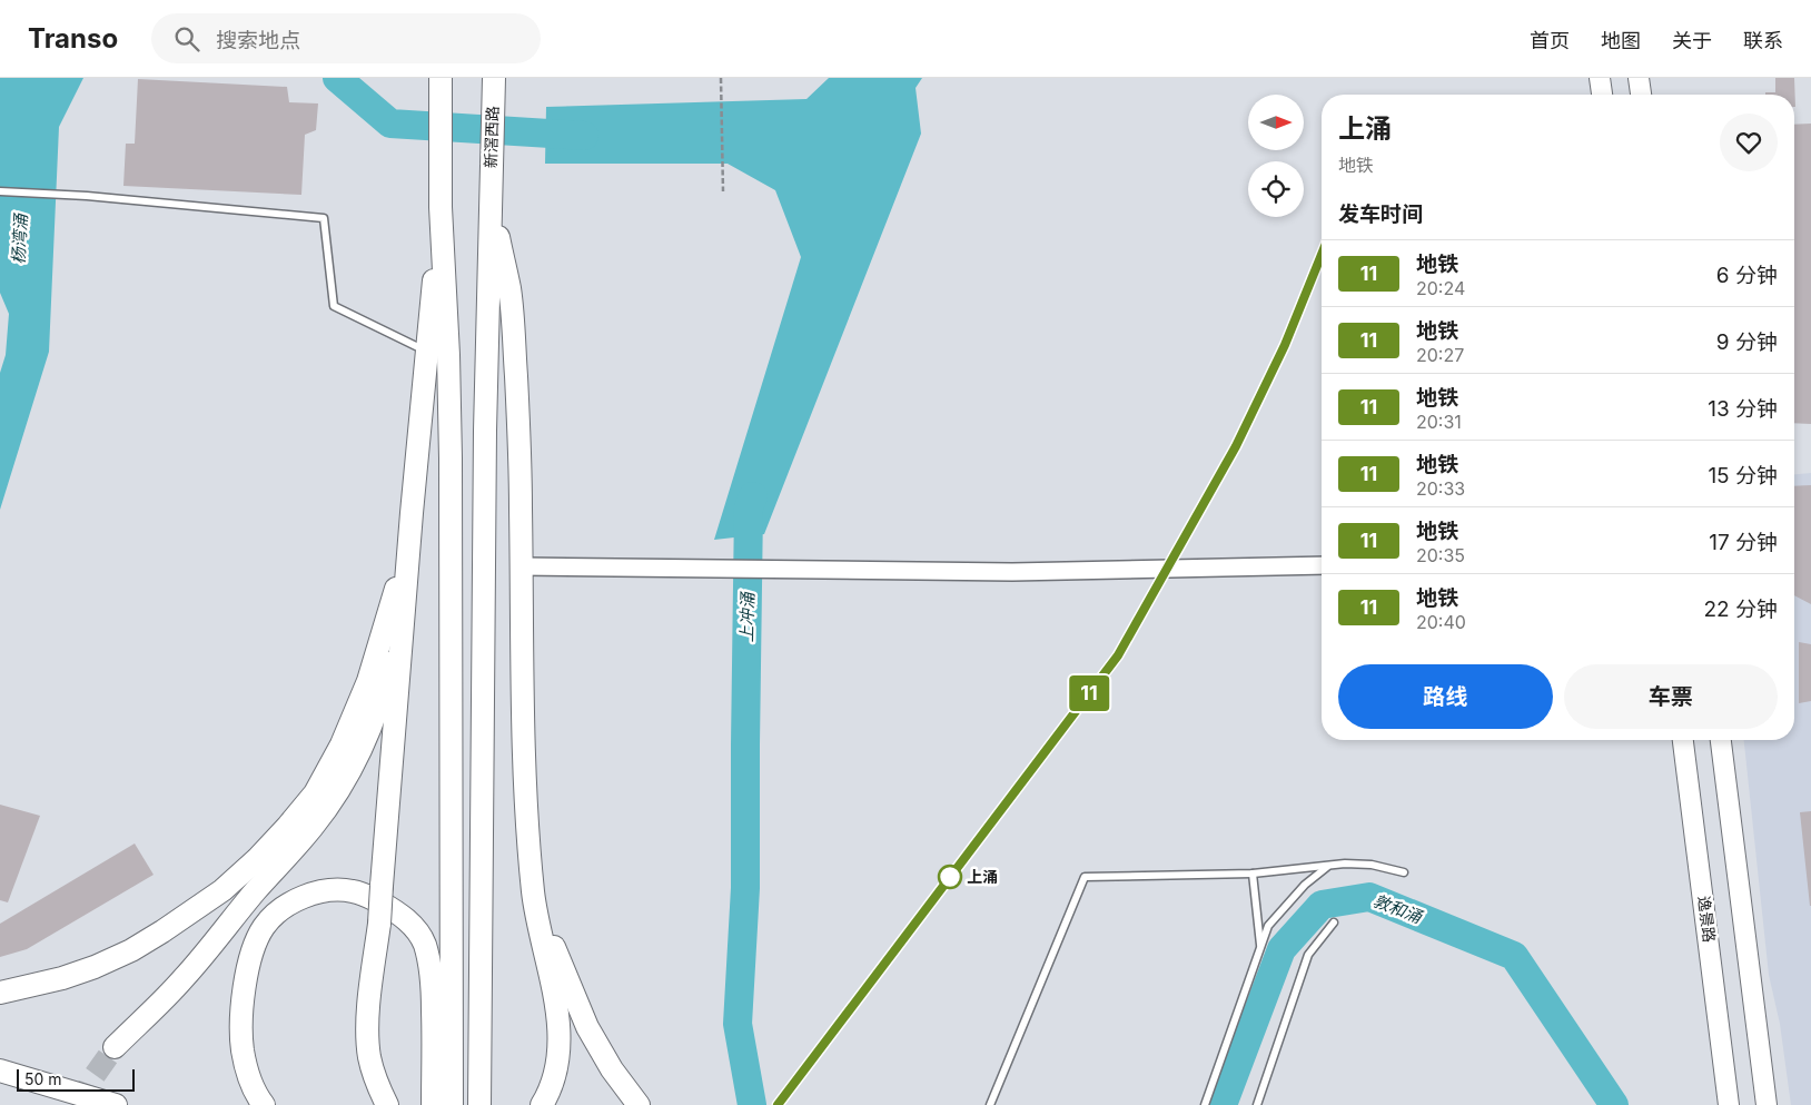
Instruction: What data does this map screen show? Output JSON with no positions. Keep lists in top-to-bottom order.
{
  "streets": {
    "highway": ["新滘西路"],
    "main road": ["逸景路"]
  },
  "water": ["杨湾涌", "上冲涌", "敦和涌"],
  "places": ["上涌"],
  "lines": ["metro line 11"],
  "scale_bar": "50 m",
  "north": "right",
  "page": {
    "header": "Transo",
    "search": "搜索地点",
    "nav": [
      "首页",
      "地图",
      "关于",
      "联系"
    ],
    "on_map": "11",
    "heading": [
      ["上涌", "地铁"],
      "发车时间"
    ],
    "list": [
      {
        "mark": "11",
        "name": "地铁",
        "note": "20:24",
        "value": "6 分钟"
      },
      {
        "mark": "11",
        "name": "地铁",
        "note": "20:27",
        "value": "9 分钟"
      },
      {
        "mark": "11",
        "name": "地铁",
        "note": "20:31",
        "value": "13 分钟"
      },
      {
        "mark": "11",
        "name": "地铁",
        "note": "20:33",
        "value": "15 分钟"
      },
      {
        "mark": "11",
        "name": "地铁",
        "note": "20:35",
        "value": "17 分钟"
      },
      {
        "mark": "11",
        "name": "地铁",
        "note": "20:40",
        "value": "22 分钟"
      }
    ],
    "buttons": ["路线", "车票"],
    "scale": "50 m"
  }
}
